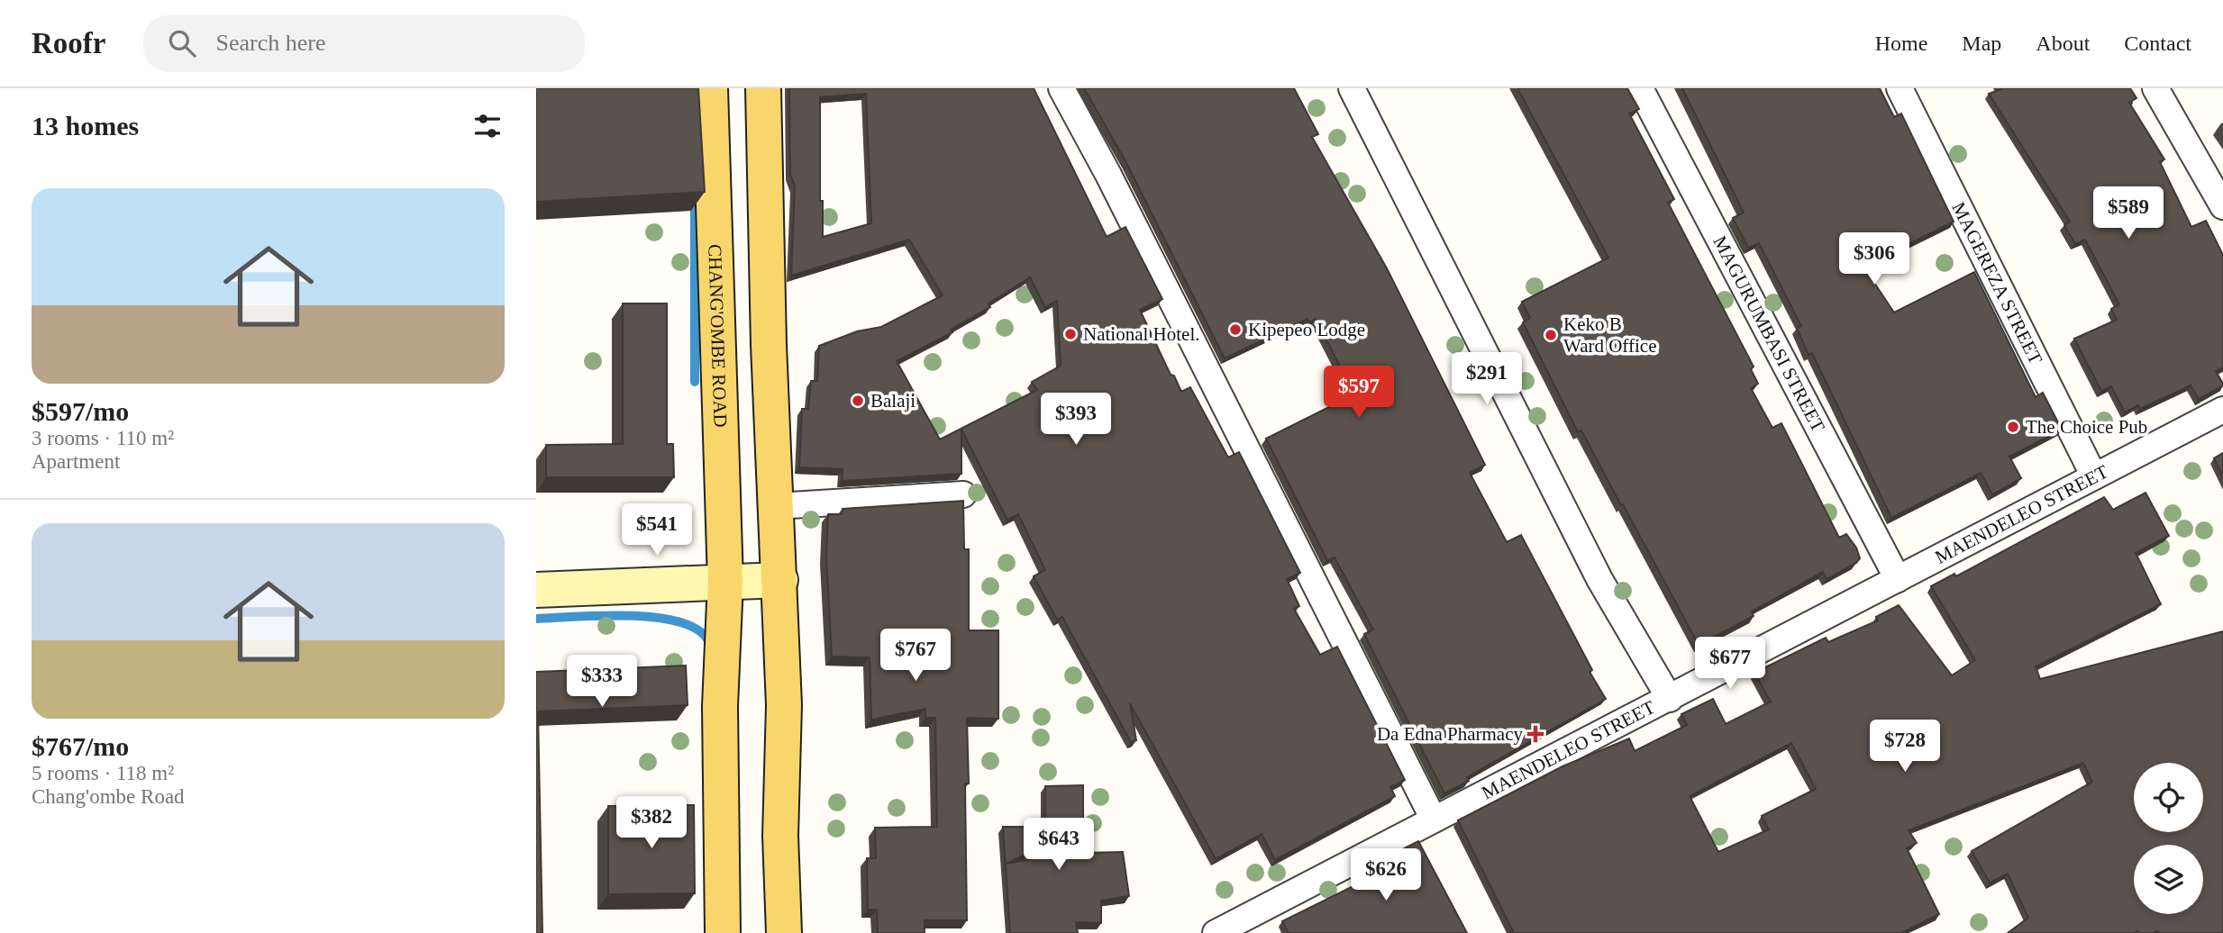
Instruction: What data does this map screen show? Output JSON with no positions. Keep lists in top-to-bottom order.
{
  "streets": {
    "main road": ["CHANG'OMBE ROAD"],
    "street": ["MAGEREZA STREET", "MAGURUMBASI STREET", "MAENDELEO STREET"]
  },
  "crossings": [
    ["MAGEREZA STREET", "MAENDELEO STREET"],
    ["MAGURUMBASI STREET", "MAENDELEO STREET"]
  ],
  "places": {
    "other": [
      "Kipepeo Lodge",
      "National Hotel.",
      "Keko B Ward Office",
      "Balaji",
      "The Choice Pub"
    ],
    "health": ["Da Edna Pharmacy"]
  },
  "page": {
    "header": "Roofr",
    "search": "Search here",
    "nav": [
      "Home",
      "Map",
      "About",
      "Contact"
    ],
    "heading": "13 homes",
    "list": [
      {
        "name": "$597/mo",
        "note": "3 rooms · 110 m² · Apartment"
      },
      {
        "name": "$767/mo",
        "note": "5 rooms · 118 m² · Chang'ombe Road"
      }
    ],
    "price": [
      "$589",
      "$306",
      "$291",
      "$597",
      "$393",
      "$541",
      "$767",
      "$677",
      "$333",
      "$728",
      "$382",
      "$643",
      "$626"
    ]
  }
}
